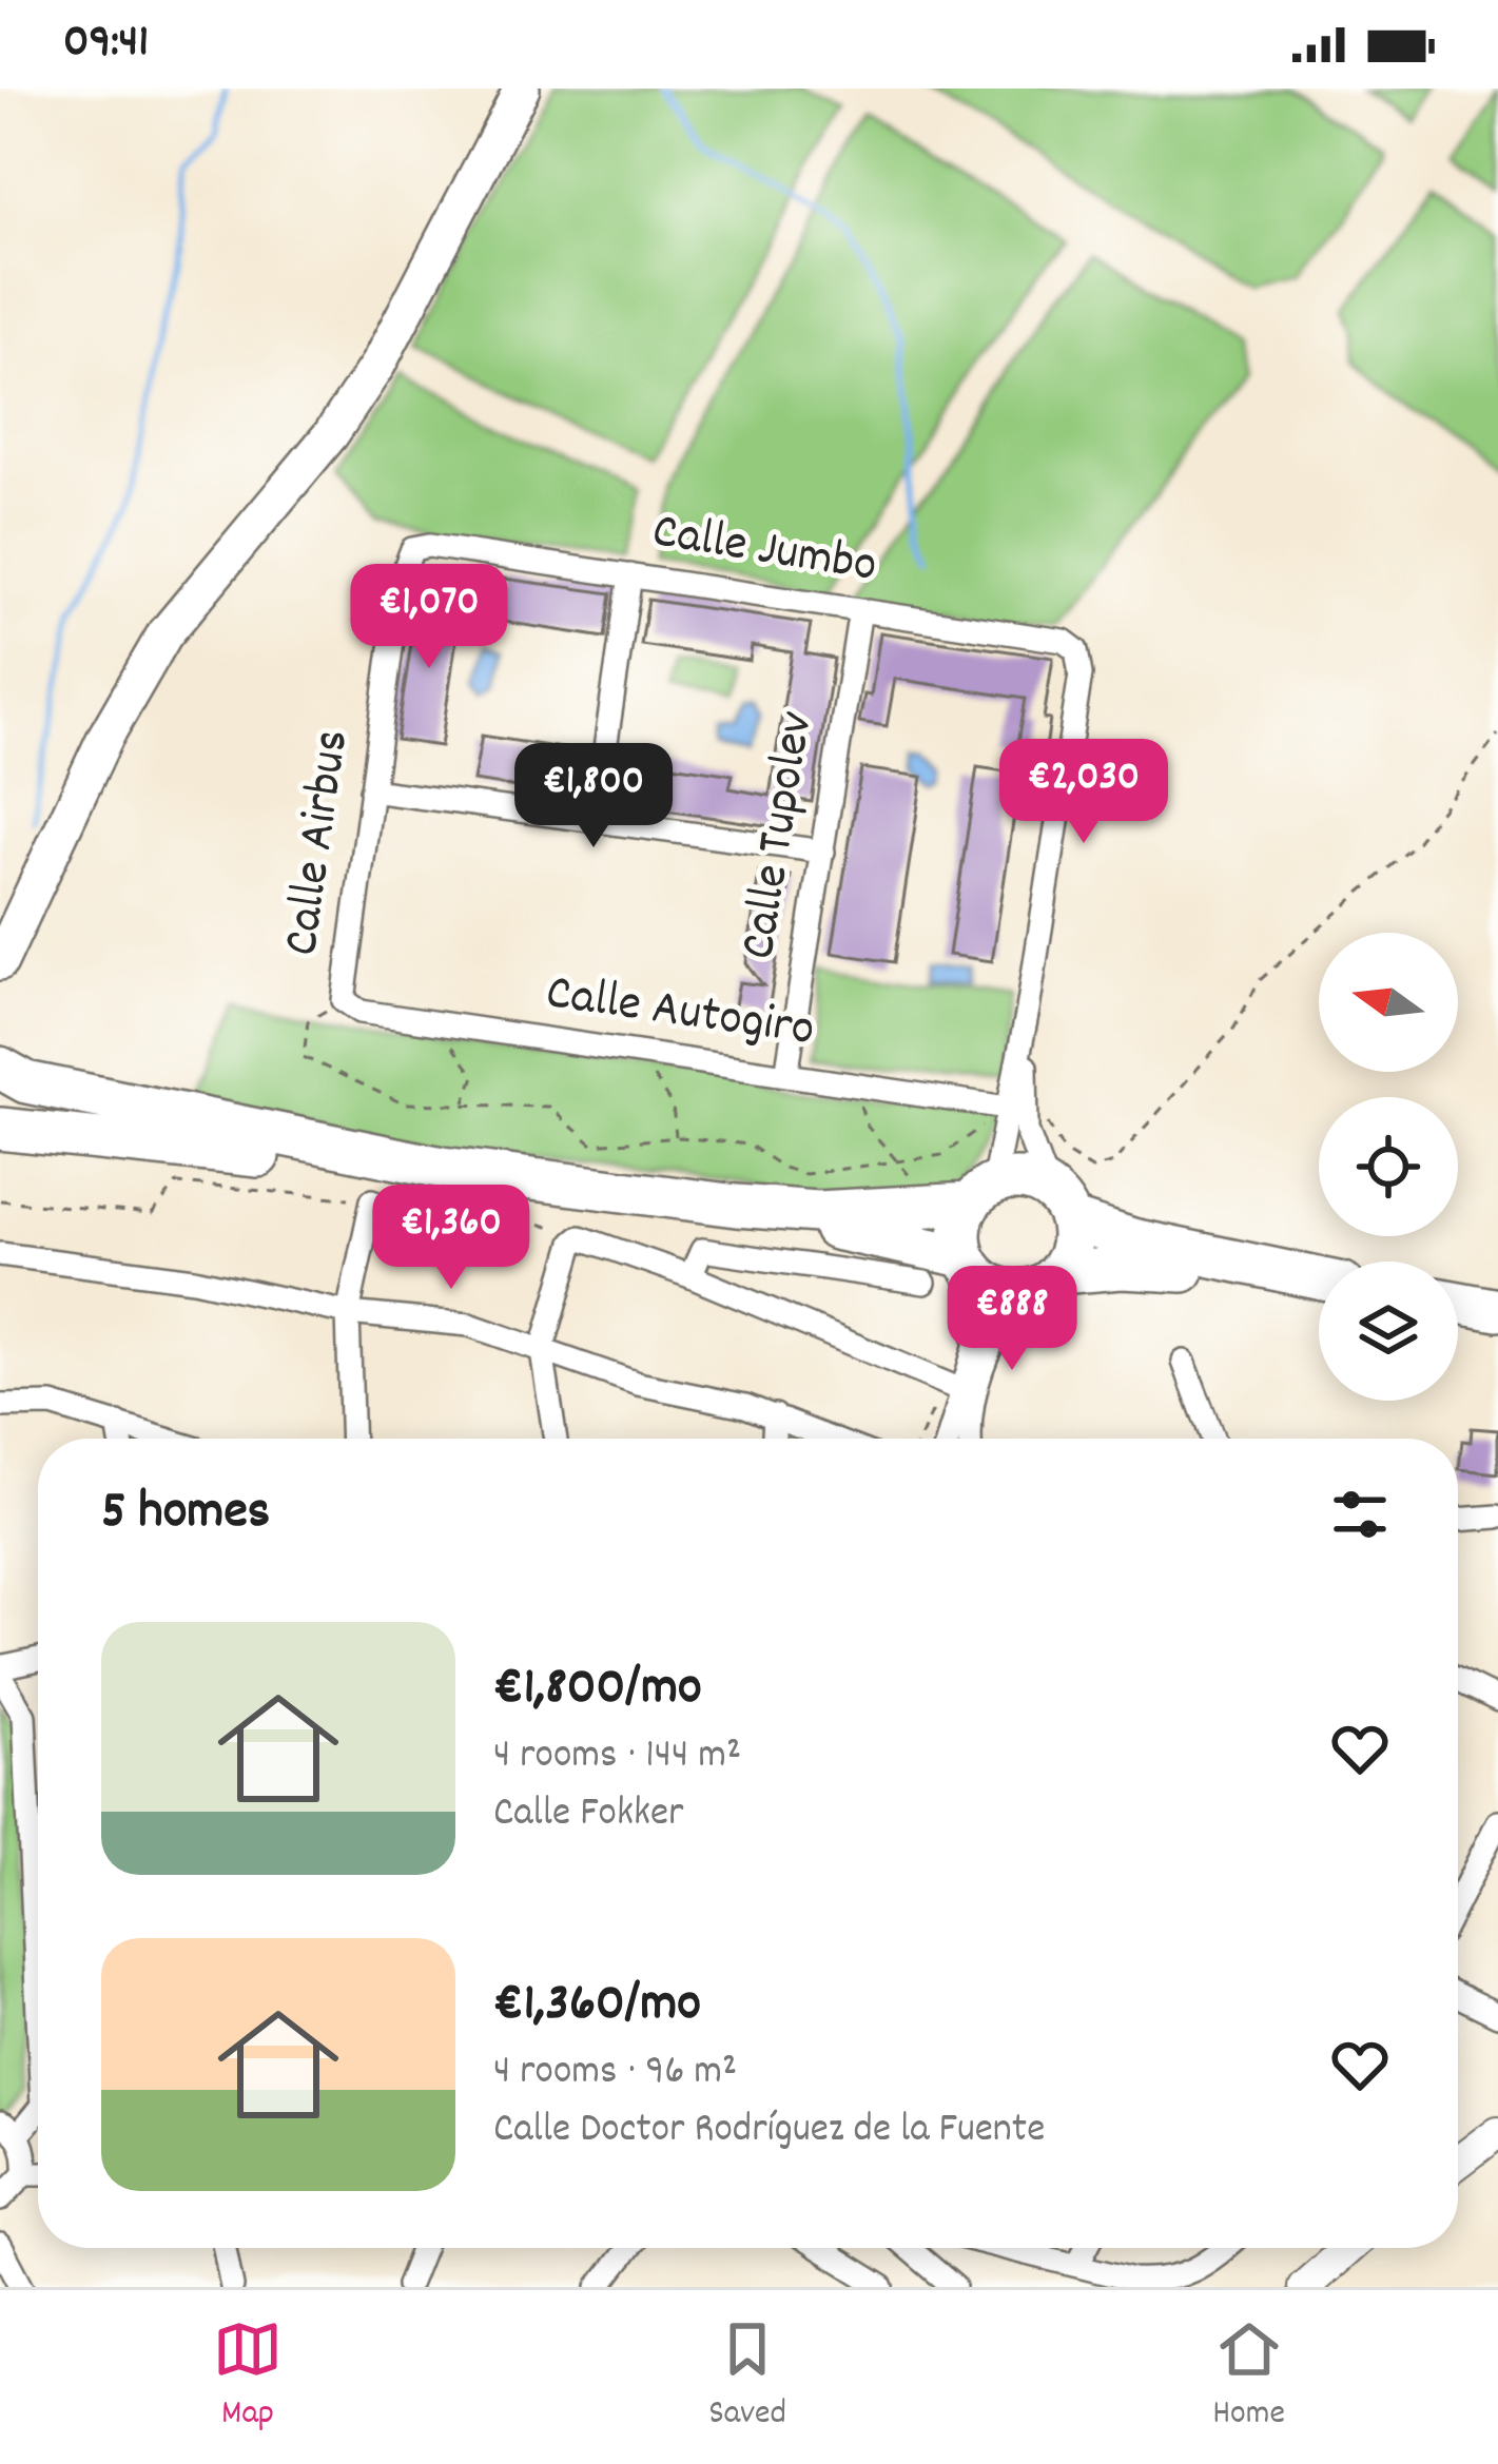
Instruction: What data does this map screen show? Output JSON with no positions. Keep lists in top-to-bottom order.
{
  "streets": {
    "street": [
      "Calle Jumbo",
      "Calle Tupolev",
      "Calle Airbus",
      "Calle Autogiro"
    ]
  },
  "crossings": [
    ["Calle Jumbo", "Calle Tupolev"],
    ["Calle Jumbo", "Calle Airbus"],
    ["Calle Tupolev", "Calle Autogiro"],
    ["Calle Airbus", "Calle Autogiro"]
  ],
  "north": "left",
  "page": {
    "status": "09:41",
    "price": [
      "€1,070",
      "€2,030",
      "€1,800",
      "€1,360",
      "€888"
    ],
    "heading": "5 homes",
    "list": [
      {
        "name": "€1,800/mo",
        "note": "4 rooms · 144 m² · Calle Fokker"
      },
      {
        "name": "€1,360/mo",
        "note": "4 rooms · 96 m² · Calle Doctor Rodríguez de la Fuente"
      }
    ],
    "tabs": ["Map", "Saved", "Home"]
  }
}
